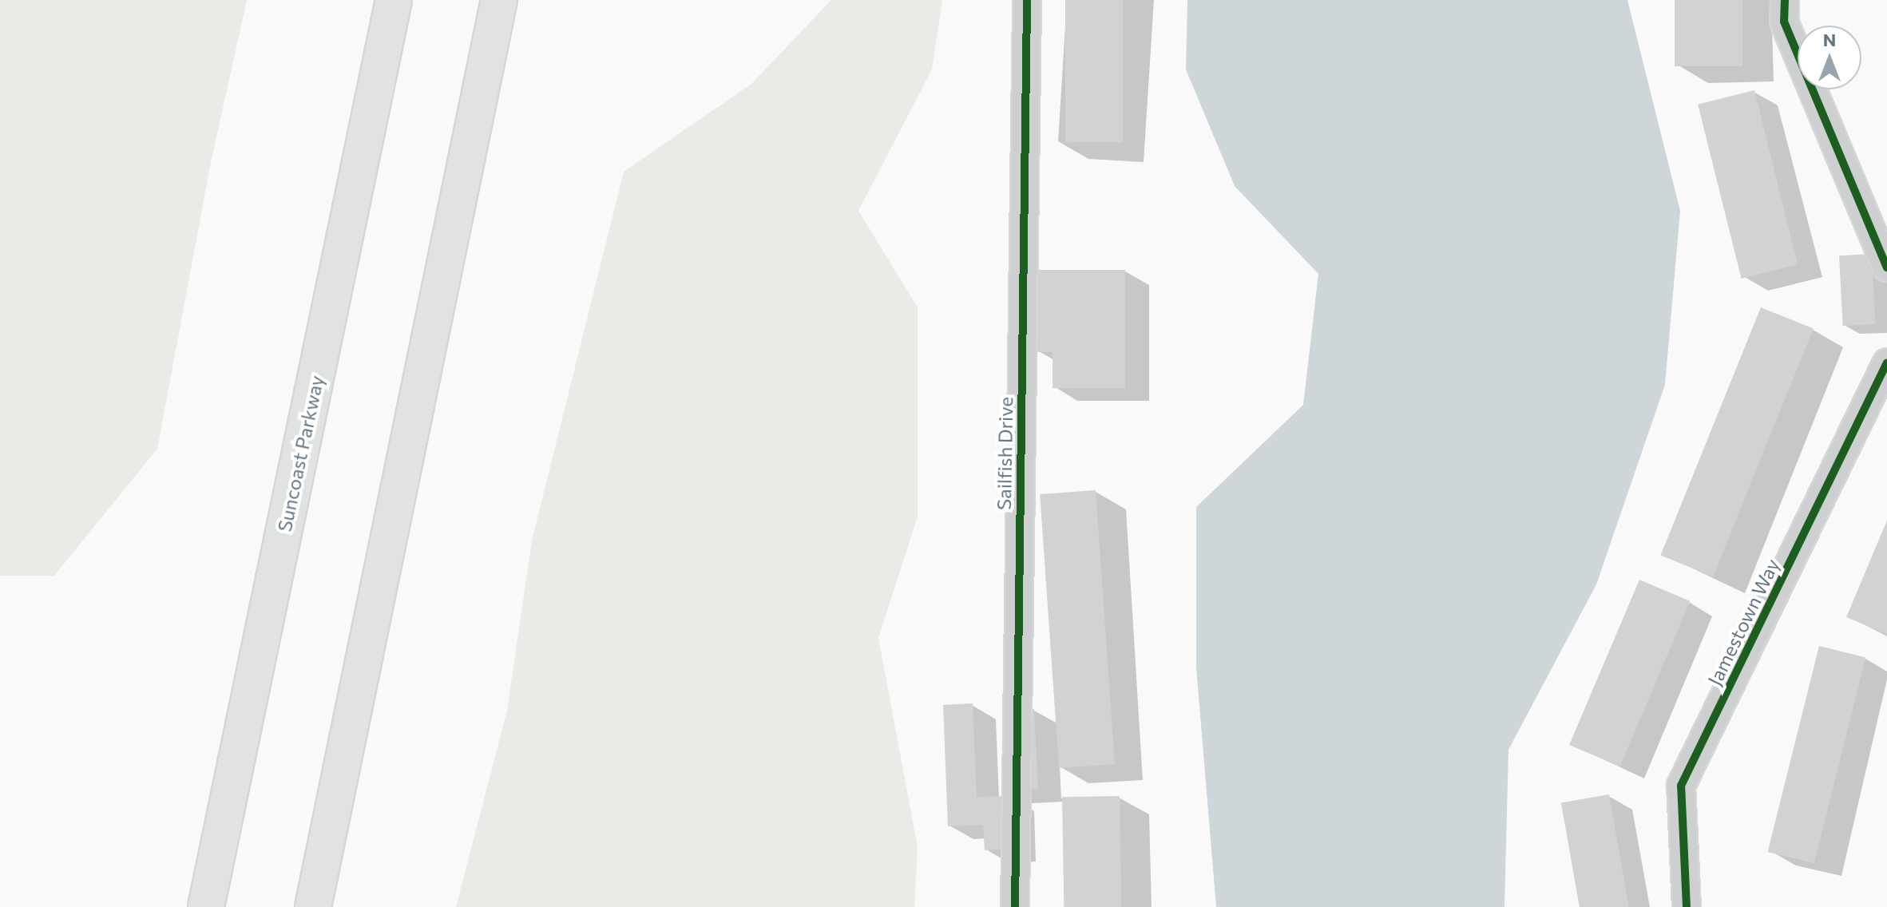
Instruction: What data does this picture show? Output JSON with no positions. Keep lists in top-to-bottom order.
{
  "streets": {
    "highway": ["Suncoast Parkway"],
    "street": ["Sailfish Drive", "Jamestown Way"]
  },
  "north": "top"
}
